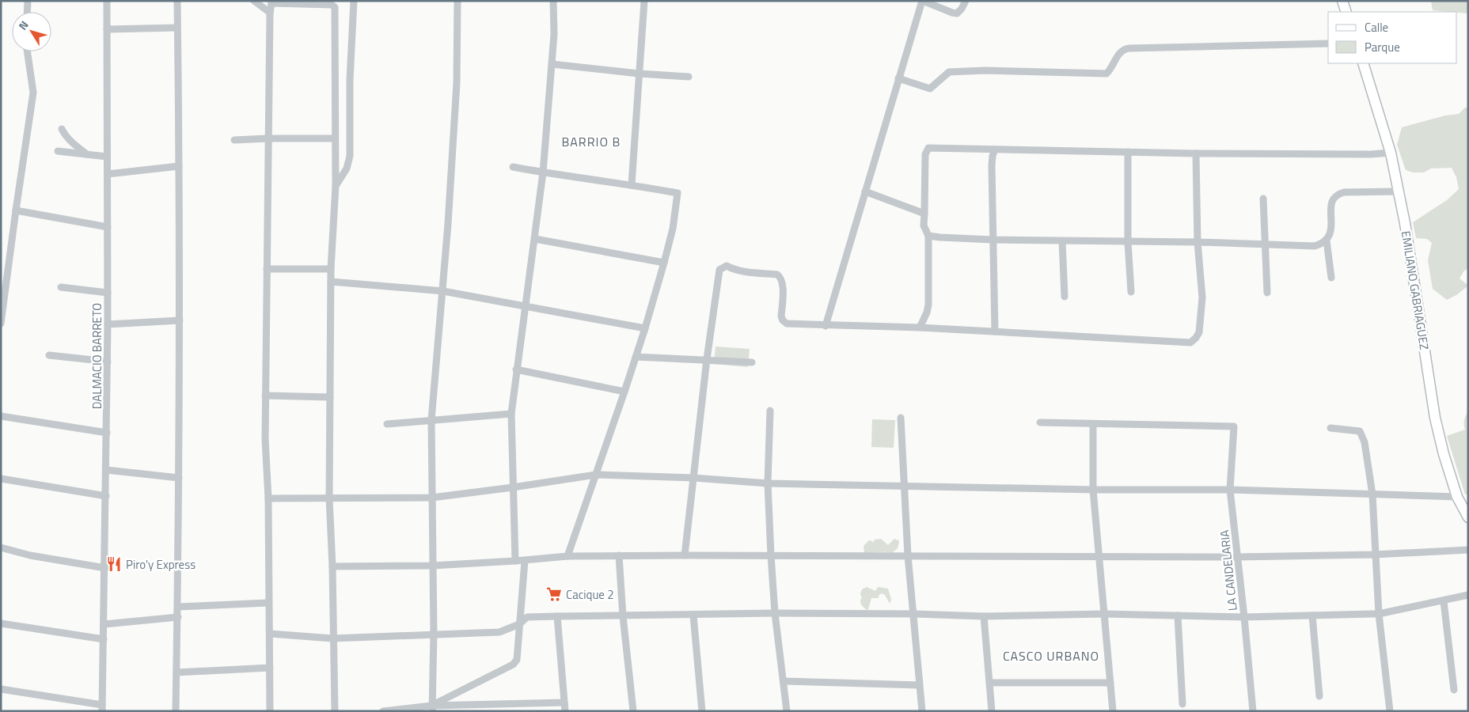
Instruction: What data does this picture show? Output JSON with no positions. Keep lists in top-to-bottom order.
{
  "streets": {
    "main road": ["EMILIANO GABRIAGUEZ"],
    "street": ["DALMACIO BARRETO", "LA CANDELARIA"]
  },
  "districts": ["BARRIO B", "CASCO URBANO"],
  "places": {
    "restaurant": ["Piro'y Express"],
    "supermarket": ["Cacique 2"]
  },
  "legend": ["Calle", "Parque"],
  "north": "top left"
}
